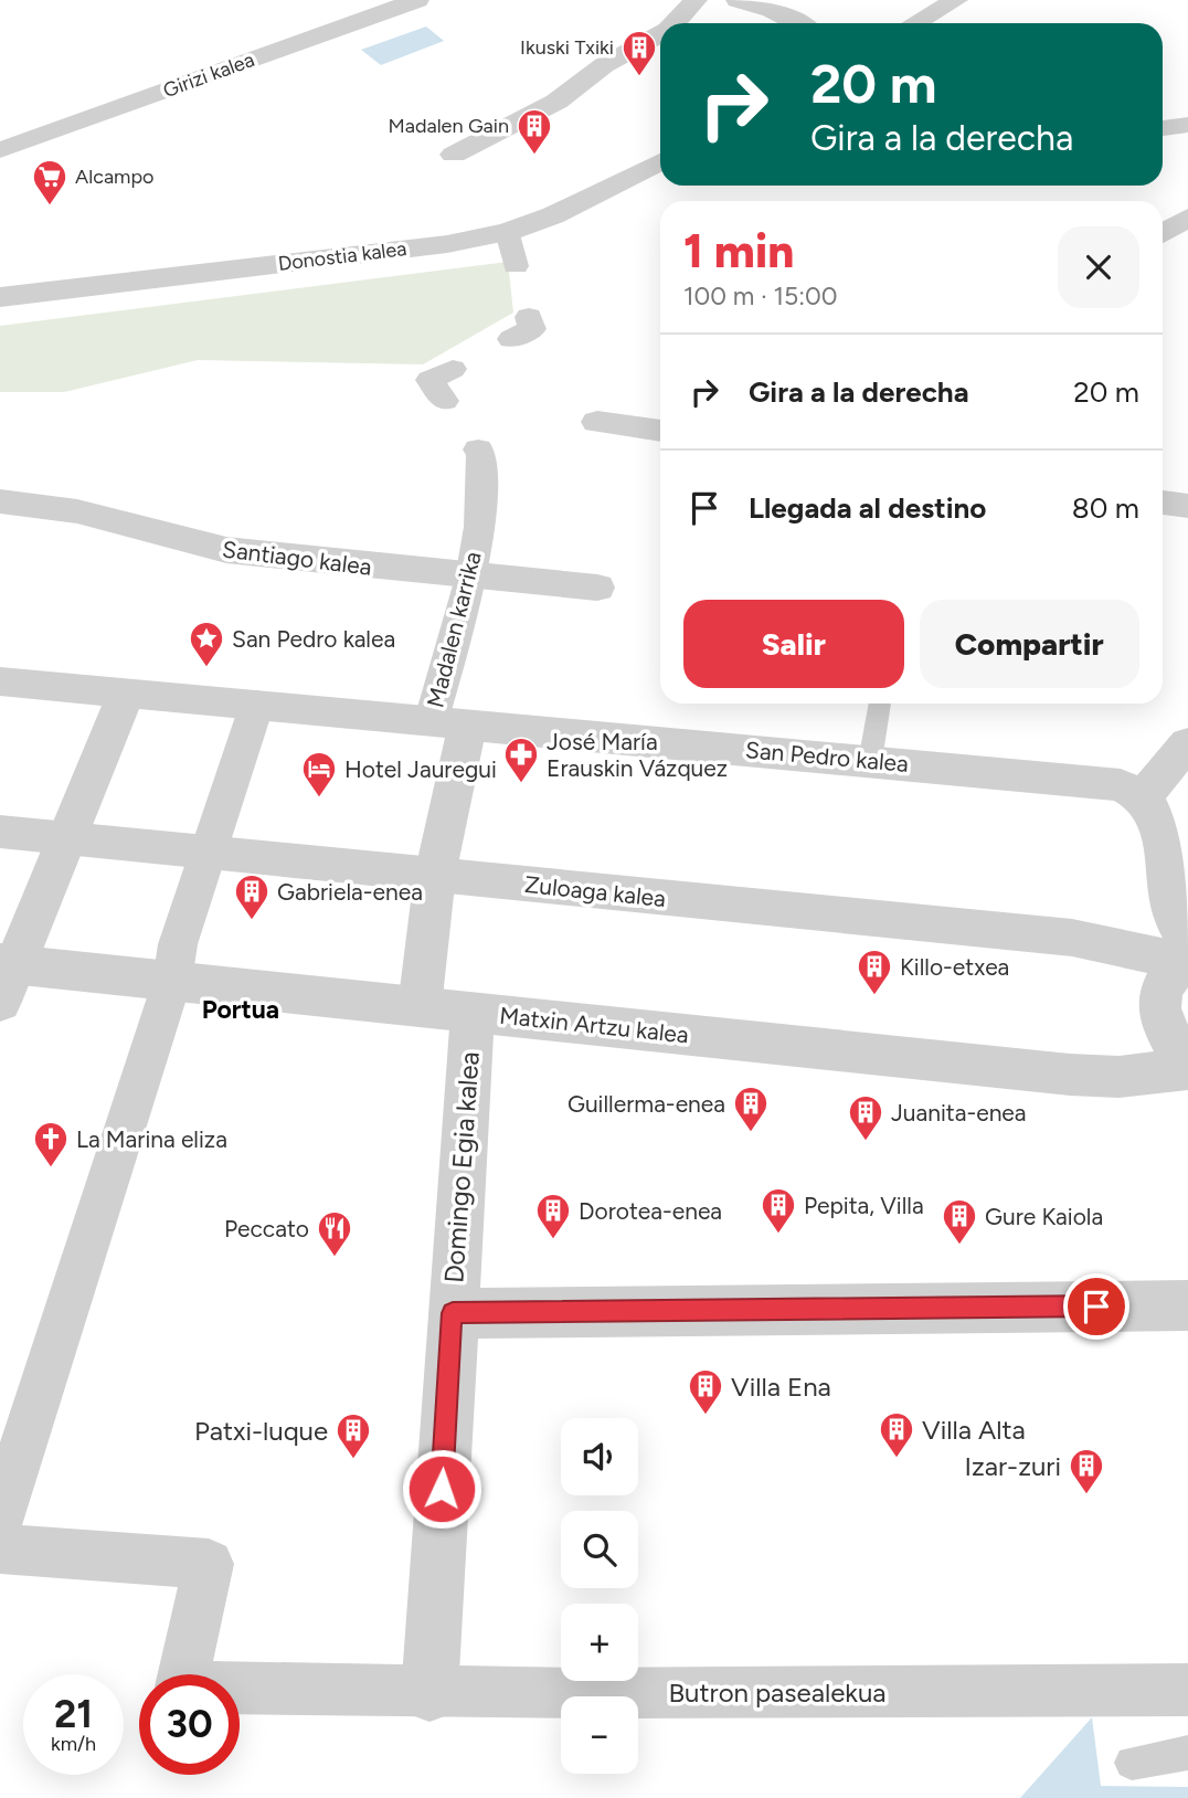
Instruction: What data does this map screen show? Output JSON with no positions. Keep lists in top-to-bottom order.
{
  "streets": {
    "street": [
      "Girizi kalea",
      "Donostia kalea",
      "Santiago kalea",
      "Madalen karrika",
      "San Pedro kalea",
      "Zuloaga kalea",
      "Matxin Artzu kalea",
      "Domingo Egia kalea",
      "Butron pasealekua"
    ]
  },
  "crossings": [
    ["Santiago kalea", "Madalen karrika"],
    ["Madalen karrika", "San Pedro kalea"],
    ["Matxin Artzu kalea", "Domingo Egia kalea"],
    ["Domingo Egia kalea", "Butron pasealekua"]
  ],
  "districts": ["Portua"],
  "places": {
    "building": [
      "Ikuski Txiki",
      "Madalen Gain",
      "Gabriela-enea",
      "Killo-etxea",
      "Guillerma-enea",
      "Juanita-enea",
      "Pepita, Villa",
      "Dorotea-enea",
      "Gure Kaiola",
      "Villa Ena",
      "Villa Alta",
      "Patxi-luque",
      "Izar-zuri"
    ],
    "supermarket": ["Alcampo"],
    "place": ["San Pedro kalea"],
    "pharmacy": ["José María Erauskin Vázquez"],
    "hotel": ["Hotel Jauregui"],
    "church": ["La Marina eliza"],
    "restaurant": ["Peccato"]
  },
  "page": {
    "turn": ["20 m", "Gira a la derecha"],
    "heading": ["1 min", "100 m · 15:00"],
    "list": [
      {
        "name": "Gira a la derecha",
        "value": "20 m"
      },
      {
        "name": "Llegada al destino",
        "value": "80 m"
      }
    ],
    "buttons": ["Salir", "Compartir"],
    "map_buttons": ["+", "−"],
    "speed": "21 km/h",
    "limit": "30"
  }
}
